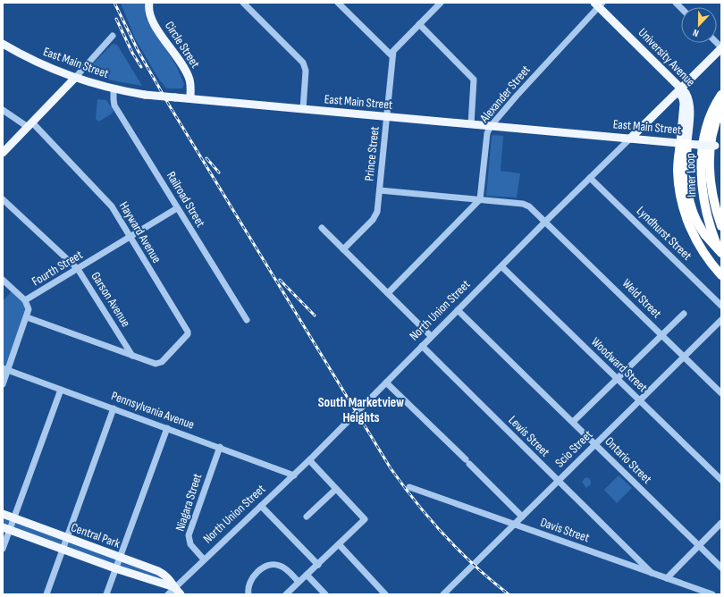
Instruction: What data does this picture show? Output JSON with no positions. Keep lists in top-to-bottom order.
{
  "streets": {
    "highway": ["Inner Loop"],
    "main road": [
      "Circle Street",
      "University Avenue",
      "East Main Street",
      "North Union Street",
      "Central Park"
    ],
    "street": [
      "Alexander Street",
      "Prince Street",
      "Railroad Street",
      "Hayward Avenue",
      "Lyndhurst Street",
      "Fourth Street",
      "Weld Street",
      "Garson Avenue",
      "Woodward Street",
      "Pennsylvania Avenue",
      "Lewis Street",
      "Scio Street",
      "Ontario Street",
      "Niagara Street",
      "Davis Street"
    ]
  },
  "crossings": [
    ["Circle Street", "East Main Street"],
    ["University Avenue", "East Main Street"],
    ["University Avenue", "Alexander Street"],
    ["University Avenue", "North Union Street"],
    ["East Main Street", "Alexander Street"],
    ["East Main Street", "Prince Street"],
    ["East Main Street", "Railroad Street"],
    ["East Main Street", "North Union Street"],
    ["Alexander Street", "Weld Street"],
    ["Prince Street", "Weld Street"],
    ["Railroad Street", "Fourth Street"],
    ["Hayward Avenue", "Fourth Street"],
    ["Hayward Avenue", "Garson Avenue"],
    ["Lyndhurst Street", "North Union Street"],
    ["Fourth Street", "Garson Avenue"],
    ["Fourth Street", "Pennsylvania Avenue"],
    ["Weld Street", "North Union Street"],
    ["Weld Street", "Scio Street"],
    ["North Union Street", "Woodward Street"],
    ["North Union Street", "Pennsylvania Avenue"],
    ["North Union Street", "Lewis Street"],
    ["North Union Street", "Ontario Street"],
    ["North Union Street", "Niagara Street"],
    ["North Union Street", "Central Park"],
    ["Woodward Street", "Scio Street"],
    ["Pennsylvania Avenue", "Niagara Street"],
    ["Lewis Street", "Scio Street"],
    ["Lewis Street", "Davis Street"],
    ["Scio Street", "Ontario Street"],
    ["Scio Street", "Davis Street"]
  ],
  "districts": ["South Marketview Heights"],
  "north": "bottom"
}
